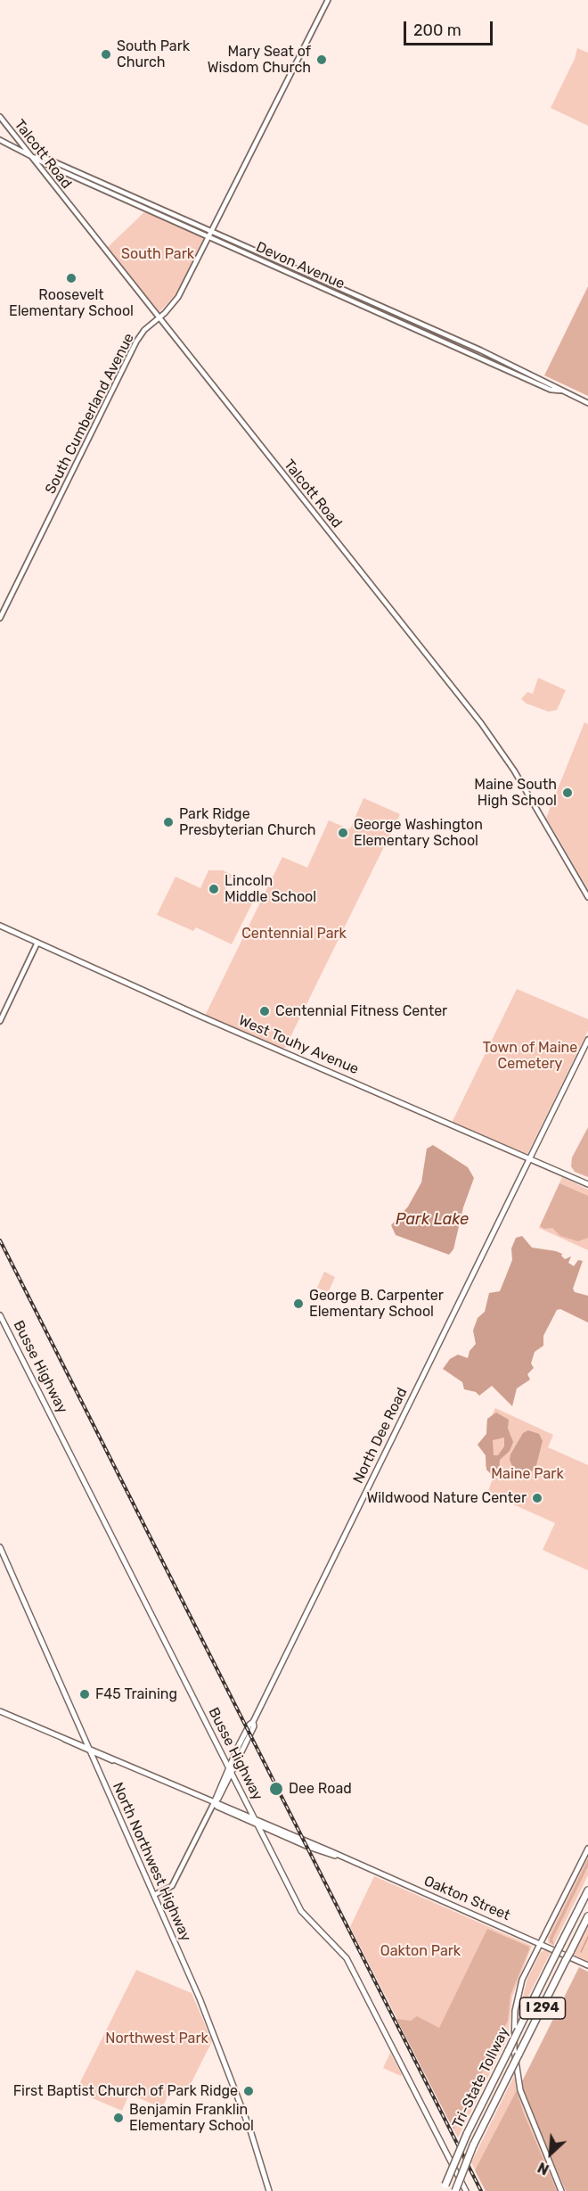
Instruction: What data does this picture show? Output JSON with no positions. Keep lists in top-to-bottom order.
{
  "streets": {
    "highway": ["I 294", "Tri-State Tollway"],
    "main road": [
      "West Touhy Avenue",
      "Busse Highway",
      "North Dee Road",
      "North Northwest Highway",
      "Oakton Street"
    ],
    "street": ["Talcott Road", "Devon Avenue", "South Cumberland Avenue"]
  },
  "crossings": [
    ["Talcott Road", "Devon Avenue"],
    ["Talcott Road", "South Cumberland Avenue"],
    ["Devon Avenue", "South Cumberland Avenue"],
    ["West Touhy Avenue", "North Dee Road"],
    ["Busse Highway", "North Dee Road"],
    ["Busse Highway", "Oakton Street"],
    ["North Dee Road", "North Northwest Highway"],
    ["North Dee Road", "Oakton Street"],
    ["North Northwest Highway", "Oakton Street"]
  ],
  "water": ["Park Lake"],
  "parks": [
    "South Park",
    "Centennial Park",
    "Town of Maine Cemetery",
    "Maine Park",
    "Oakton Park",
    "Northwest Park"
  ],
  "places": [
    "South Park Church",
    "Mary Seat of Wisdom Church",
    "Roosevelt Elementary School",
    "Maine South High School",
    "Park Ridge Presbyterian Church",
    "George Washington Elementary School",
    "Lincoln Middle School",
    "Centennial Fitness Center",
    "George B. Carpenter Elementary School",
    "Wildwood Nature Center",
    "F45 Training",
    "Dee Road",
    "First Baptist Church of Park Ridge",
    "Benjamin Franklin Elementary School"
  ],
  "scale_bar": "200 m",
  "north": "bottom left"
}
